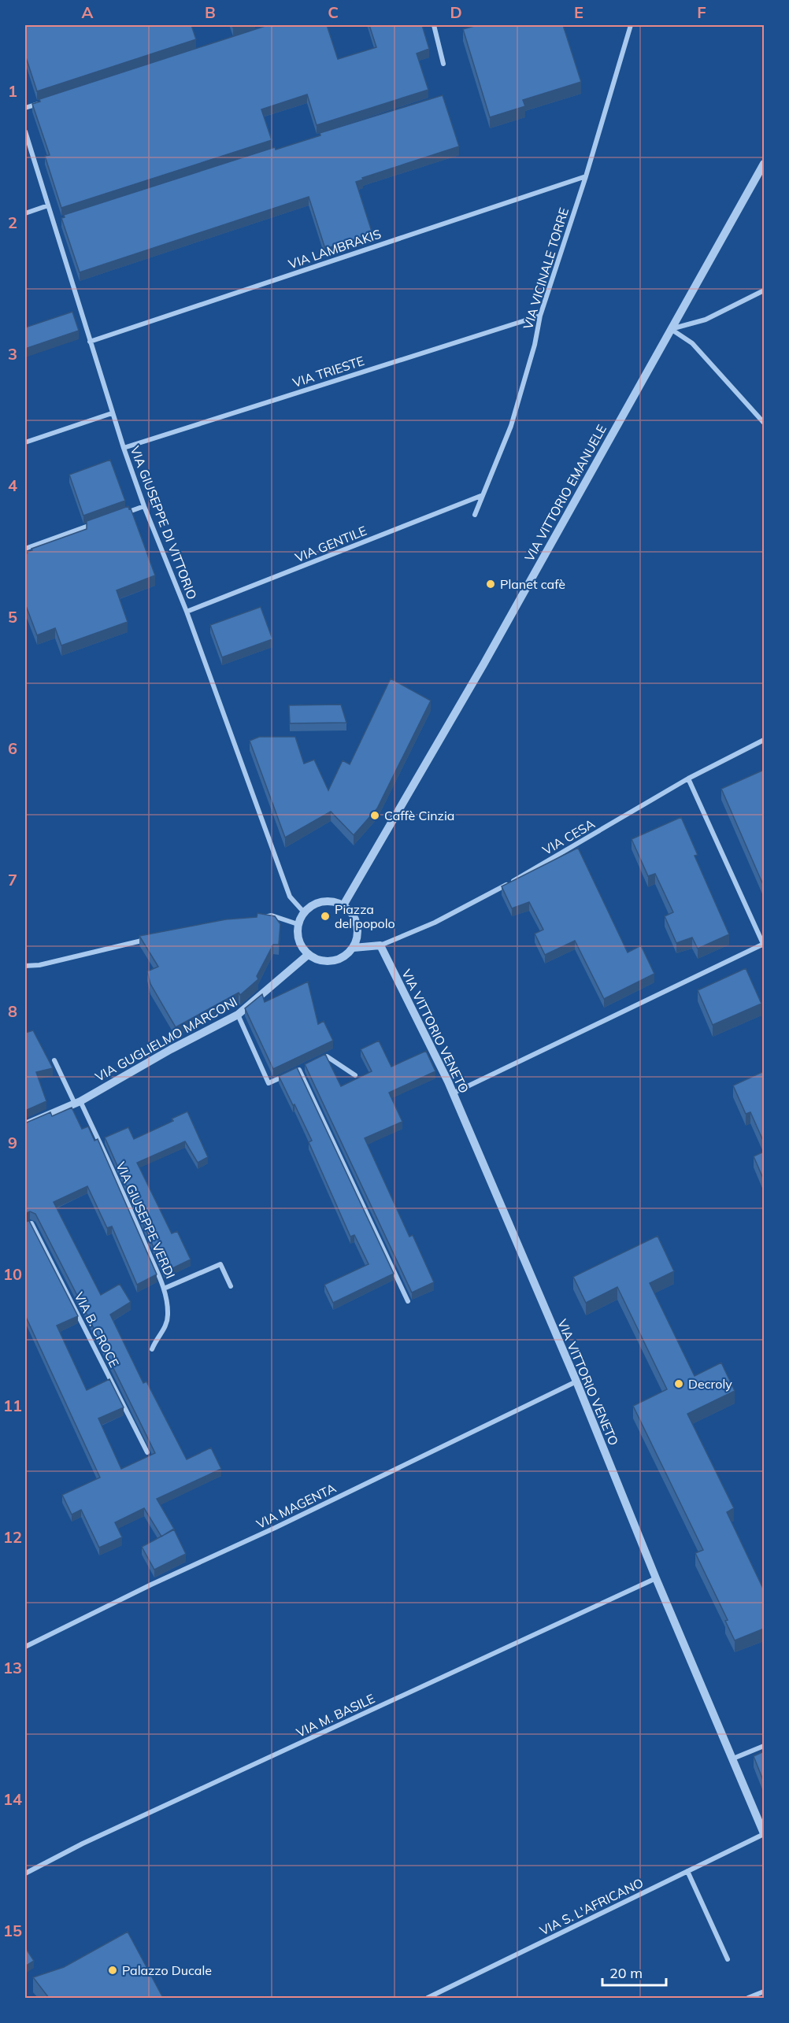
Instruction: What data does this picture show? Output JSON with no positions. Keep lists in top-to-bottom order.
{
  "streets": {
    "street": [
      "VIA LAMBRAKIS",
      "VIA VICINALE TORRE",
      "VIA TRIESTE",
      "VIA VITTORIO EMANUELE",
      "VIA GIUSEPPE DI VITTORIO",
      "VIA GENTILE",
      "VIA CESA",
      "VIA VITTORIO VENETO",
      "VIA GUGLIELMO MARCONI",
      "VIA GIUSEPPE VERDI",
      "VIA B. CROCE",
      "VIA MAGENTA",
      "VIA M. BASILE",
      "VIA S. L'AFRICANO"
    ]
  },
  "crossings": [
    ["VIA LAMBRAKIS", "VIA VICINALE TORRE"],
    ["VIA LAMBRAKIS", "VIA GIUSEPPE DI VITTORIO"],
    ["VIA VICINALE TORRE", "VIA TRIESTE"],
    ["VIA VICINALE TORRE", "VIA GENTILE"],
    ["VIA TRIESTE", "VIA GIUSEPPE DI VITTORIO"],
    ["VIA VITTORIO EMANUELE", "VIA GIUSEPPE DI VITTORIO"],
    ["VIA VITTORIO EMANUELE", "VIA GUGLIELMO MARCONI"],
    ["VIA GIUSEPPE DI VITTORIO", "VIA GENTILE"],
    ["VIA GIUSEPPE DI VITTORIO", "VIA GUGLIELMO MARCONI"],
    ["VIA CESA", "VIA VITTORIO VENETO"],
    ["VIA VITTORIO VENETO", "VIA MAGENTA"],
    ["VIA VITTORIO VENETO", "VIA M. BASILE"],
    ["VIA VITTORIO VENETO", "VIA S. L'AFRICANO"],
    ["VIA GUGLIELMO MARCONI", "VIA GIUSEPPE VERDI"]
  ],
  "places": [
    "Planet cafè",
    "Caffè Cinzia",
    "Piazza del popolo",
    "Decroly",
    "Palazzo Ducale"
  ],
  "scale_bar": "20 m",
  "grid": {
    "columns": [
      "A",
      "B",
      "C",
      "D",
      "E",
      "F"
    ],
    "rows": [
      "1",
      "2",
      "3",
      "4",
      "5",
      "6",
      "7",
      "8",
      "9",
      "10",
      "11",
      "12",
      "13",
      "14",
      "15"
    ]
  }
}
